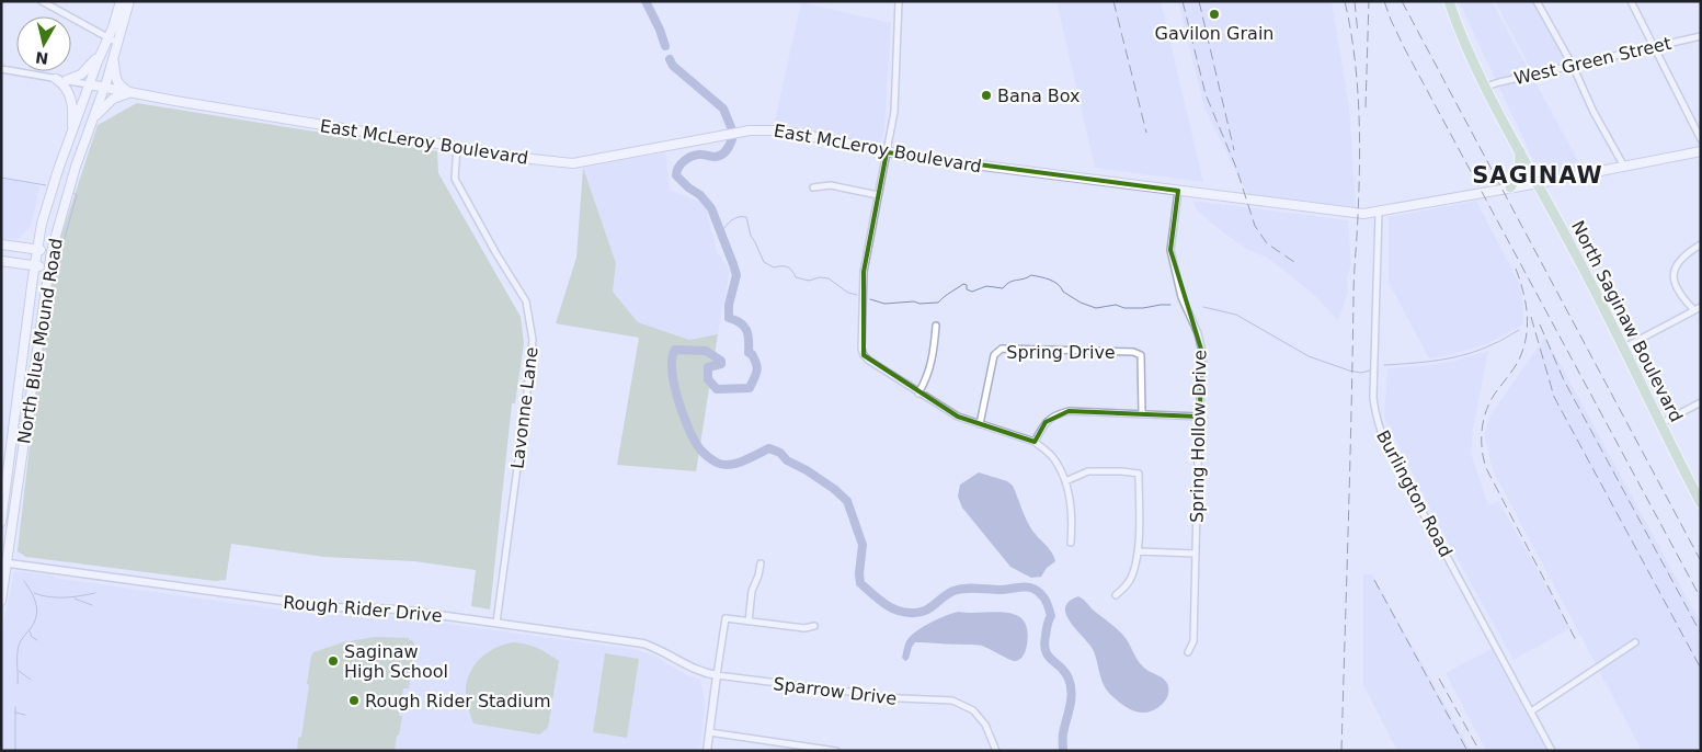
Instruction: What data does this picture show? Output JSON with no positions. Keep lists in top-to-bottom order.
{
  "streets": {
    "main road": ["East McLeroy Boulevard", "North Saginaw Boulevard", "North Blue Mound Road"],
    "street": [
      "West Green Street",
      "Spring Drive",
      "Lavonne Lane",
      "Spring Hollow Drive",
      "Burlington Road",
      "Rough Rider Drive",
      "Sparrow Drive"
    ]
  },
  "crossings": [
    ["West Green Street", "North Saginaw Boulevard"],
    ["East McLeroy Boulevard", "North Saginaw Boulevard"],
    ["East McLeroy Boulevard", "North Blue Mound Road"],
    ["East McLeroy Boulevard", "Lavonne Lane"],
    ["East McLeroy Boulevard", "Spring Hollow Drive"],
    ["East McLeroy Boulevard", "Burlington Road"],
    ["North Blue Mound Road", "Rough Rider Drive"],
    ["Lavonne Lane", "Rough Rider Drive"],
    ["Rough Rider Drive", "Sparrow Drive"]
  ],
  "districts": ["SAGINAW"],
  "places": [
    "Gavilon Grain",
    "Bana Box",
    "Saginaw High School",
    "Rough Rider Stadium"
  ],
  "north": "bottom"
}
